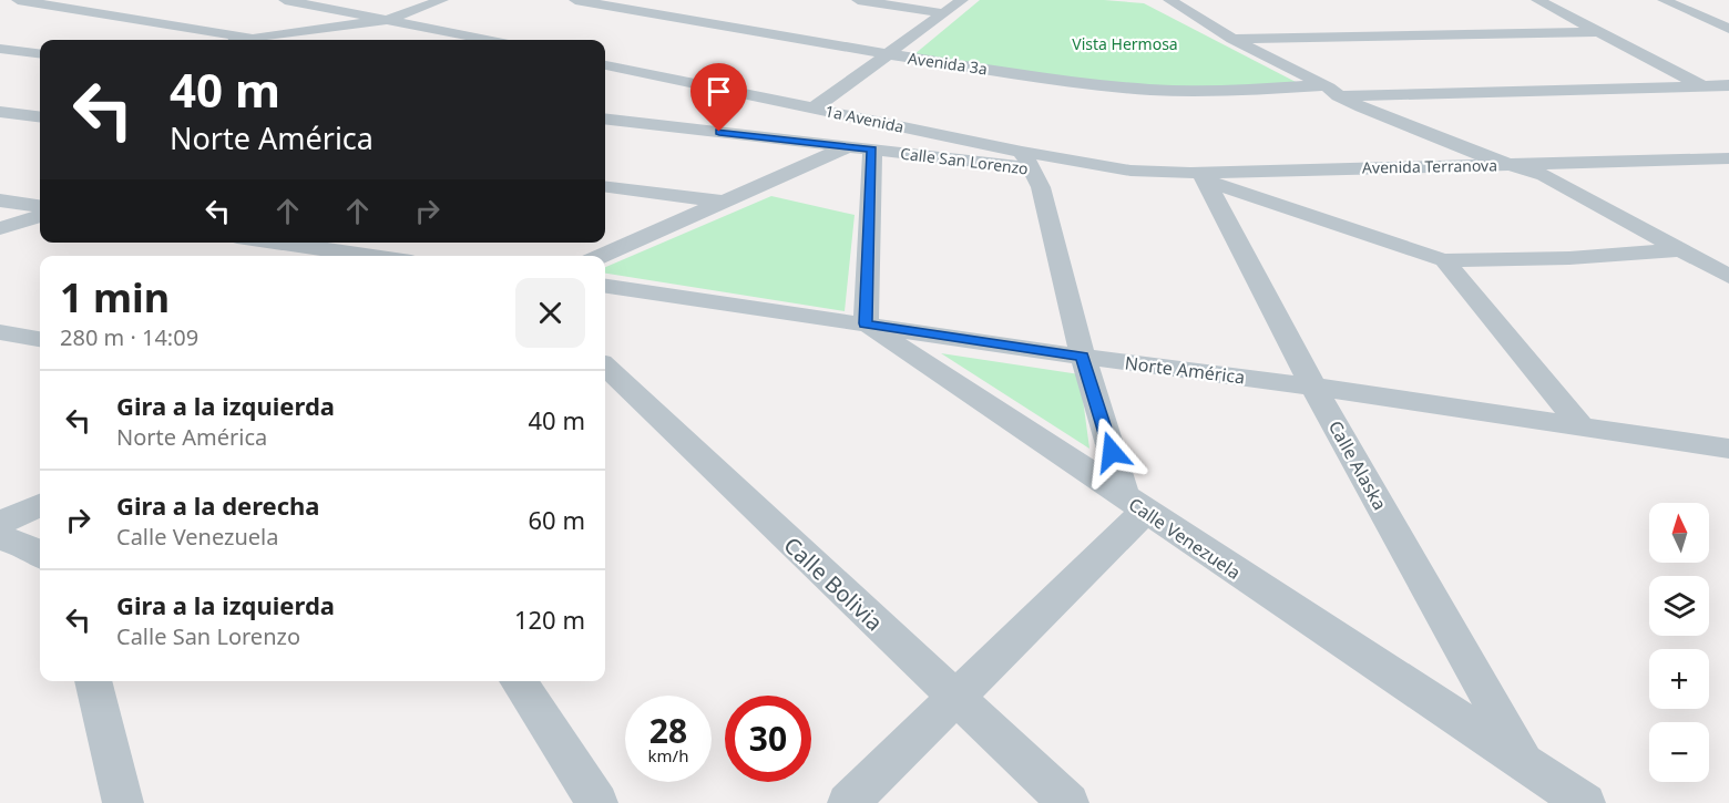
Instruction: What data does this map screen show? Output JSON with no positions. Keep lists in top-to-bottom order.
{
  "streets": {
    "street": [
      "Avenida 3a",
      "1a Avenida",
      "Calle San Lorenzo",
      "Avenida Terranova",
      "Norte América",
      "Calle Alaska",
      "Calle Venezuela",
      "Calle Bolivia"
    ]
  },
  "crossings": [
    ["1a Avenida", "Calle San Lorenzo"],
    ["Calle San Lorenzo", "Avenida Terranova"],
    ["Avenida Terranova", "Calle Alaska"],
    ["Norte América", "Calle Alaska"],
    ["Norte América", "Calle Venezuela"],
    ["Calle Alaska", "Calle Venezuela"]
  ],
  "parks": ["Vista Hermosa"],
  "north": "top",
  "page": {
    "turn": ["40 m", "Norte América"],
    "heading": ["1 min", "280 m · 14:09"],
    "list": [
      {
        "name": "Gira a la izquierda",
        "note": "Norte América",
        "value": "40 m"
      },
      {
        "name": "Gira a la derecha",
        "note": "Calle Venezuela",
        "value": "60 m"
      },
      {
        "name": "Gira a la izquierda",
        "note": "Calle San Lorenzo",
        "value": "120 m"
      }
    ],
    "map_buttons": ["+", "−"],
    "speed": "28 km/h",
    "limit": "30"
  }
}
